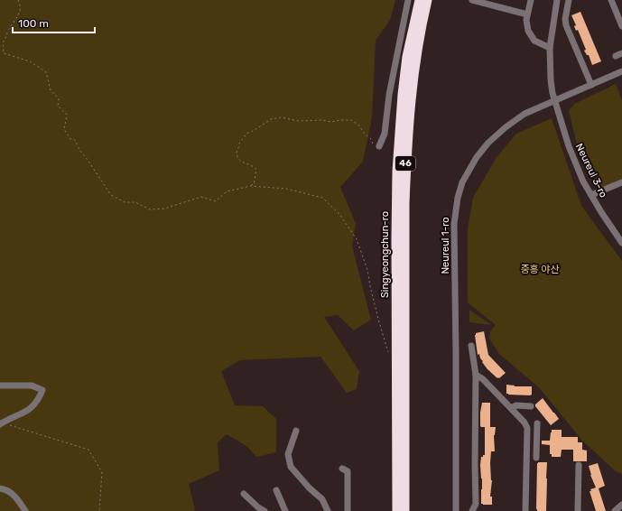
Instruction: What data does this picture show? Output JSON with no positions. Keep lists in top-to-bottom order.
{
  "streets": {
    "highway": ["46", "Singyeongchun-ro"],
    "street": ["Neureul 3-ro", "Neureul 1-ro"]
  },
  "crossings": [
    ["Neureul 3-ro", "Neureul 1-ro"]
  ],
  "parks": ["중흥 야산"],
  "scale_bar": "100 m"
}
